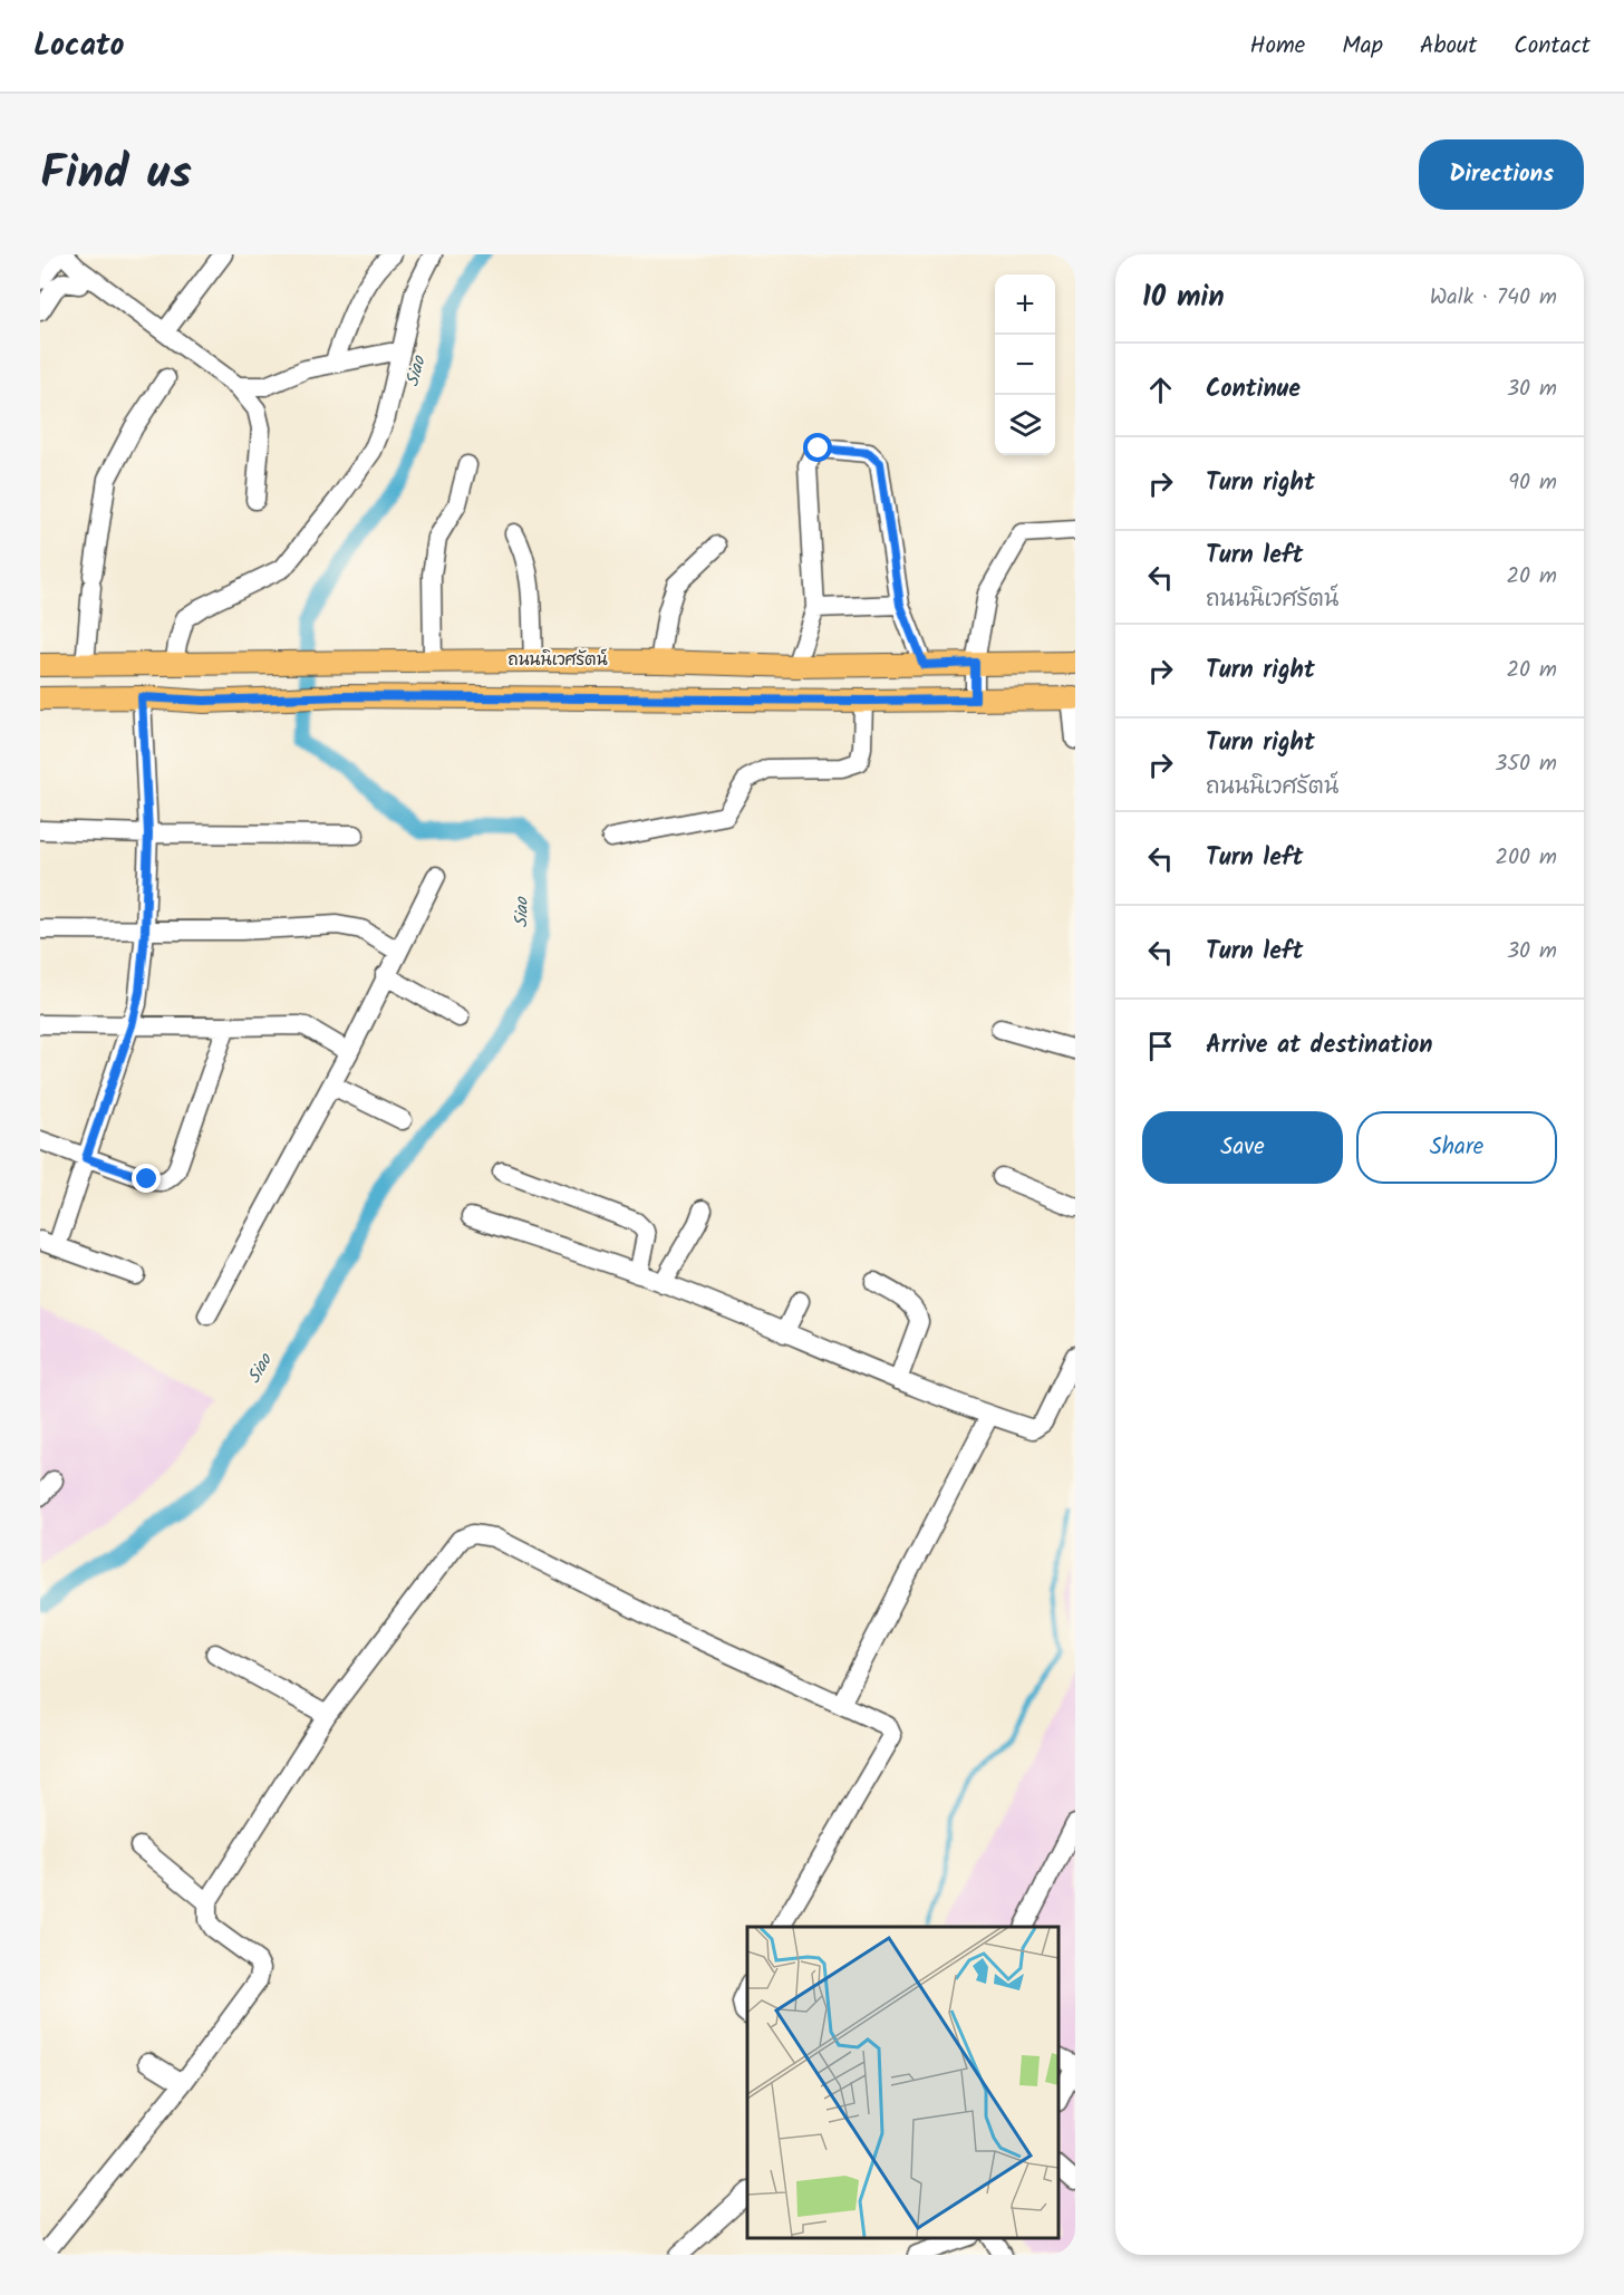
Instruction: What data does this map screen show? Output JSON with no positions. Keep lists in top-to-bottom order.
{
  "streets": {
    "main road": ["ถนนนิเวศรัตน์"]
  },
  "water": ["Siao"],
  "page": {
    "header": "Locato",
    "nav": [
      "Home",
      "Map",
      "About",
      "Contact"
    ],
    "title": "Find us",
    "buttons": [
      "Directions",
      ["Save", "Share"]
    ],
    "heading": ["10 min", "Walk · 740 m"],
    "map_buttons": ["+", "−"],
    "list": [
      ["Continue", "30 m"],
      ["Turn right", "90 m"],
      ["Turn left", "ถนนนิเวศรัตน์", "20 m"],
      ["Turn right", "20 m"],
      ["Turn right", "ถนนนิเวศรัตน์", "350 m"],
      ["Turn left", "200 m"],
      ["Turn left", "30 m"],
      "Arrive at destination"
    ]
  }
}
